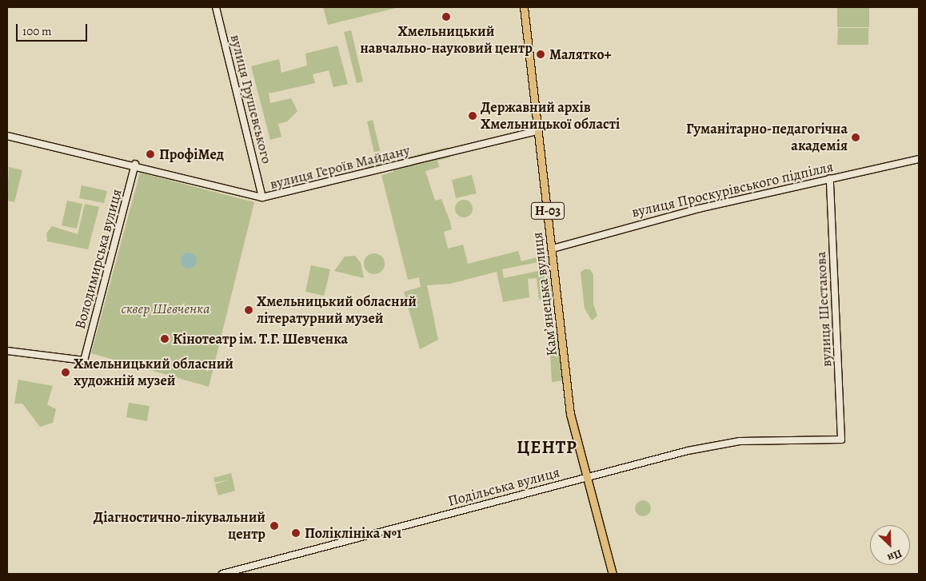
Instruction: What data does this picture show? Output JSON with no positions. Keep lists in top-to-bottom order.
{
  "streets": {
    "main road": ["Н-03", "Камʼянецька вулиця"],
    "street": [
      "вулиця Грушевського",
      "вулиця Героїв Майдану",
      "вулиця Проскурівського підпілля",
      "Володимирська вулиця",
      "вулиця Шестакова",
      "Подільська вулиця"
    ]
  },
  "crossings": [
    ["вулиця Грушевського", "вулиця Героїв Майдану"],
    ["вулиця Героїв Майдану", "Володимирська вулиця"],
    ["вулиця Героїв Майдану", "Камʼянецька вулиця"],
    ["вулиця Проскурівського підпілля", "Камʼянецька вулиця"],
    ["вулиця Проскурівського підпілля", "вулиця Шестакова"],
    ["Камʼянецька вулиця", "Подільська вулиця"],
    ["вулиця Шестакова", "Подільська вулиця"]
  ],
  "districts": ["ЦЕНТР"],
  "parks": ["сквер Шевченка"],
  "places": [
    "Хмельницький навчально-науковий центр",
    "Малятко+",
    "Державний архів Хмельницької області",
    "Гуманітарно-педагогічна академія",
    "ПрофіМед",
    "Хмельницький обласний літературний музей",
    "Кінотеатр ім. Т.Г. Шевченка",
    "Хмельницький обласний художній музей",
    "Діагностично-лікувальний центр",
    "Поліклініка №1"
  ],
  "scale_bar": "100 m",
  "north": "bottom right"
}
